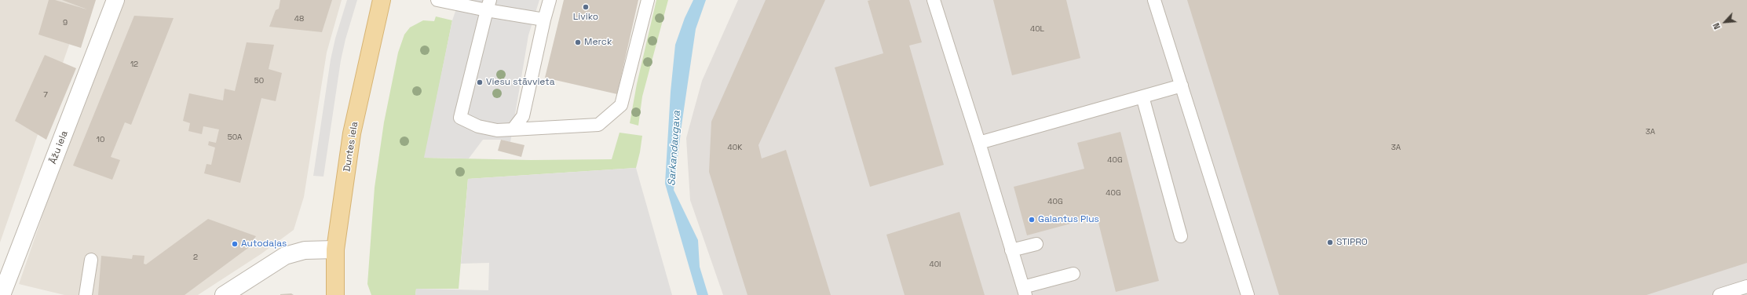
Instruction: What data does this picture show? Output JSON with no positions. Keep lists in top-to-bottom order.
{
  "streets": {
    "main road": ["Duntes iela"],
    "street": ["Āžu iela"]
  },
  "water": ["Sarkandaugava"],
  "places": [
    "Liviko",
    "Merck",
    "Viesu stāvvieta",
    "Galantus Plus",
    "STIPRO",
    "Autodaļas"
  ],
  "house_numbers": [
    "48",
    "9",
    "40L",
    "12",
    "50",
    "7",
    "3A",
    "50A",
    "10",
    "40K",
    "3A",
    "40G",
    "40G",
    "40G",
    "2",
    "40I"
  ],
  "north": "bottom left"
}
